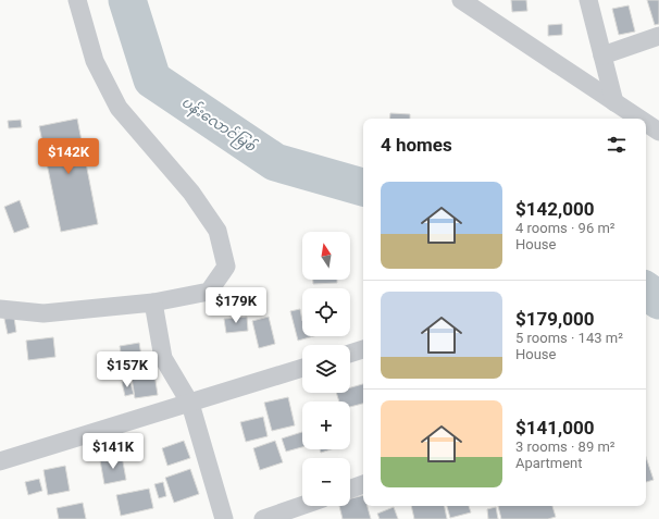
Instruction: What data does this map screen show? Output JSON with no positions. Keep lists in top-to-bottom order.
{
  "water": ["ပန်းလောင်မြစ်"],
  "north": "top",
  "page": {
    "heading": "4 homes",
    "price": [
      "$142K",
      "$179K",
      "$157K",
      "$141K"
    ],
    "list": [
      {
        "name": "$142,000",
        "note": "4 rooms · 96 m² · House"
      },
      {
        "name": "$179,000",
        "note": "5 rooms · 143 m² · House"
      },
      {
        "name": "$141,000",
        "note": "3 rooms · 89 m² · Apartment"
      }
    ],
    "map_buttons": ["+", "−"]
  }
}
